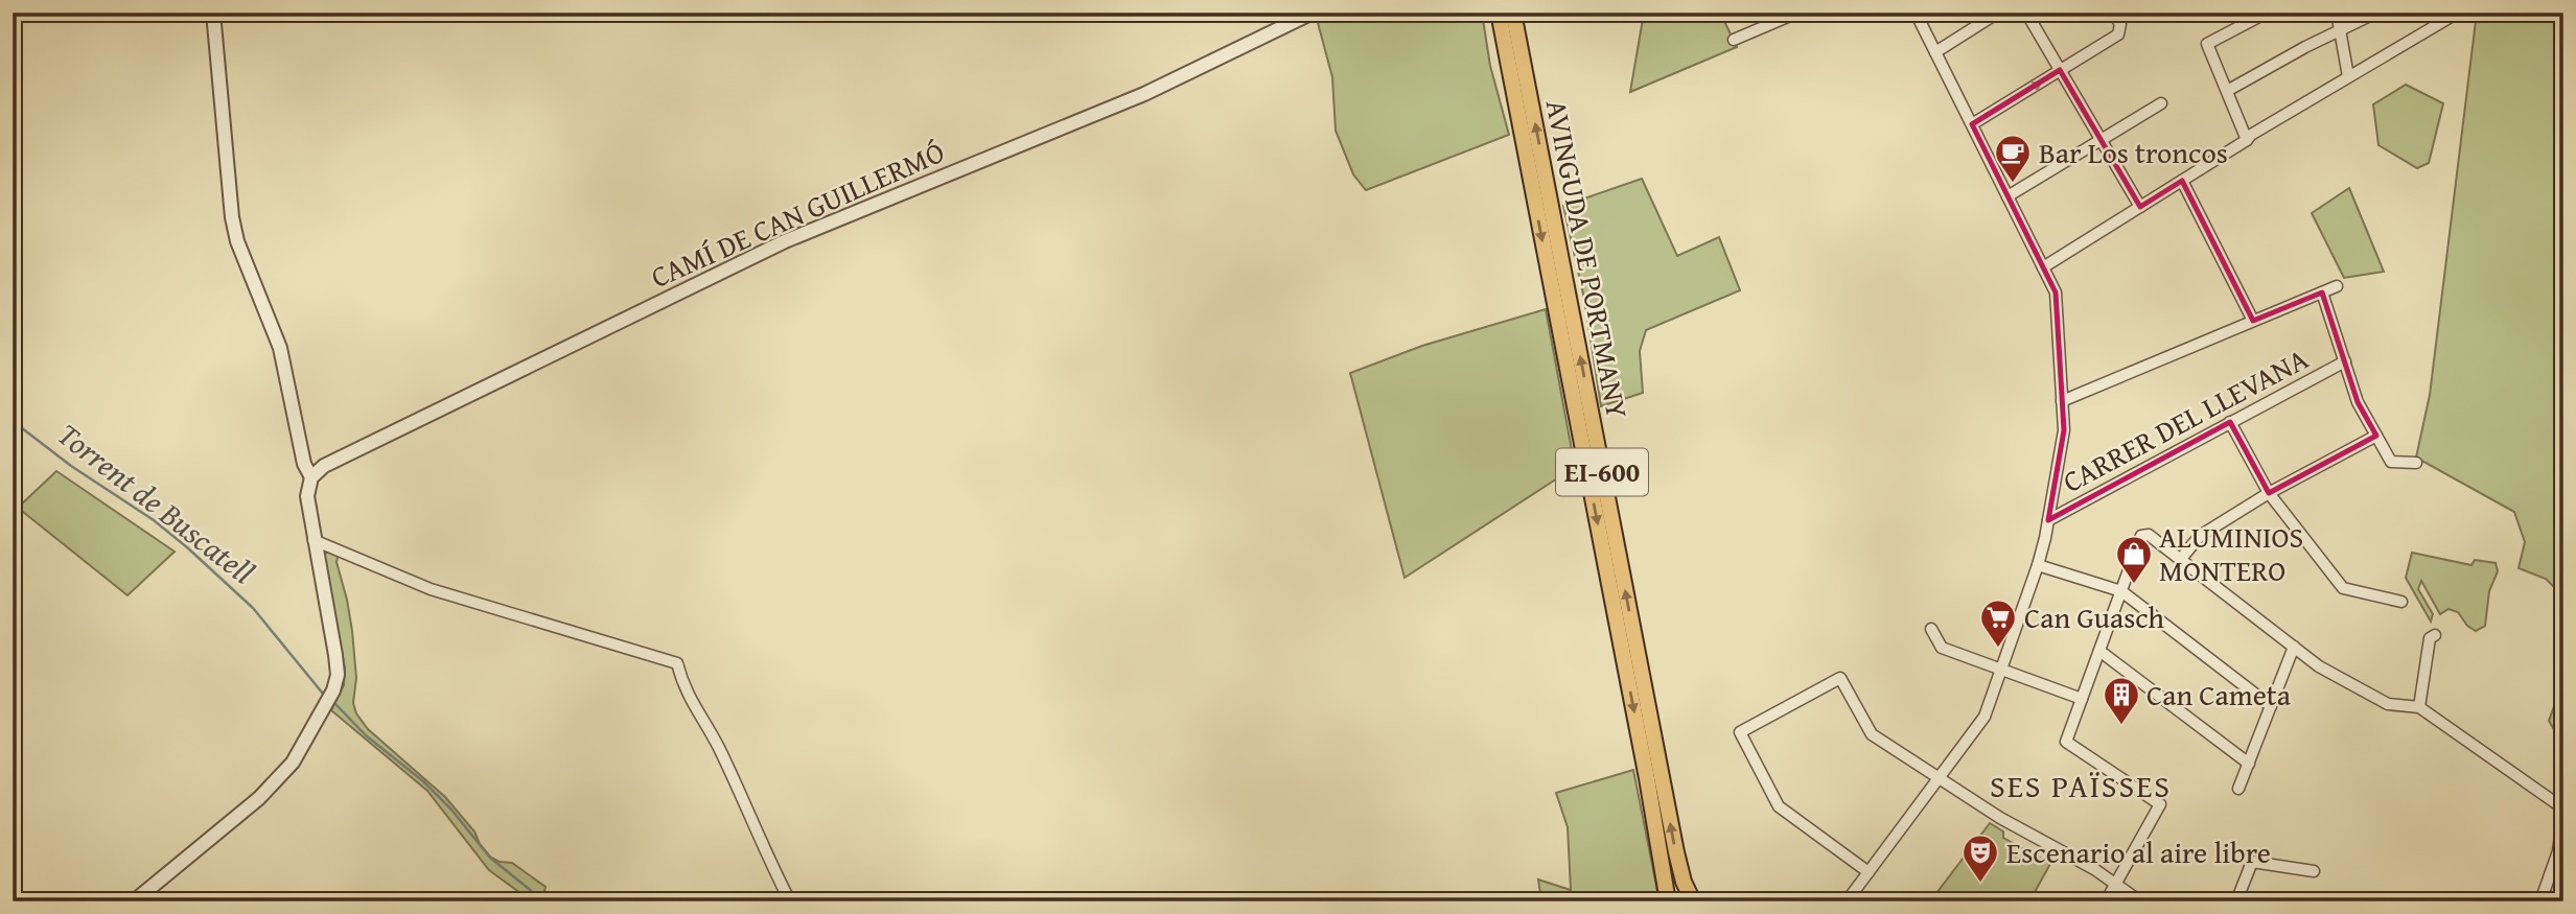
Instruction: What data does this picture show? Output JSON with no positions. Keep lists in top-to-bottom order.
{
  "streets": {
    "main road": ["AVINGUDA DE PORTMANY", "EI-600"],
    "street": ["CAMÍ DE CAN GUILLERMÓ", "CARRER DEL LLEVANA"]
  },
  "districts": ["SES PAÏSSES"],
  "water": ["Torrent de Buscatell"],
  "places": {
    "cafe": ["Bar Los troncos"],
    "shop": ["ALUMINIOS MONTERO"],
    "supermarket": ["Can Guasch"],
    "building": ["Can Cameta"],
    "theatre": ["Escenario al aire libre"]
  }
}
